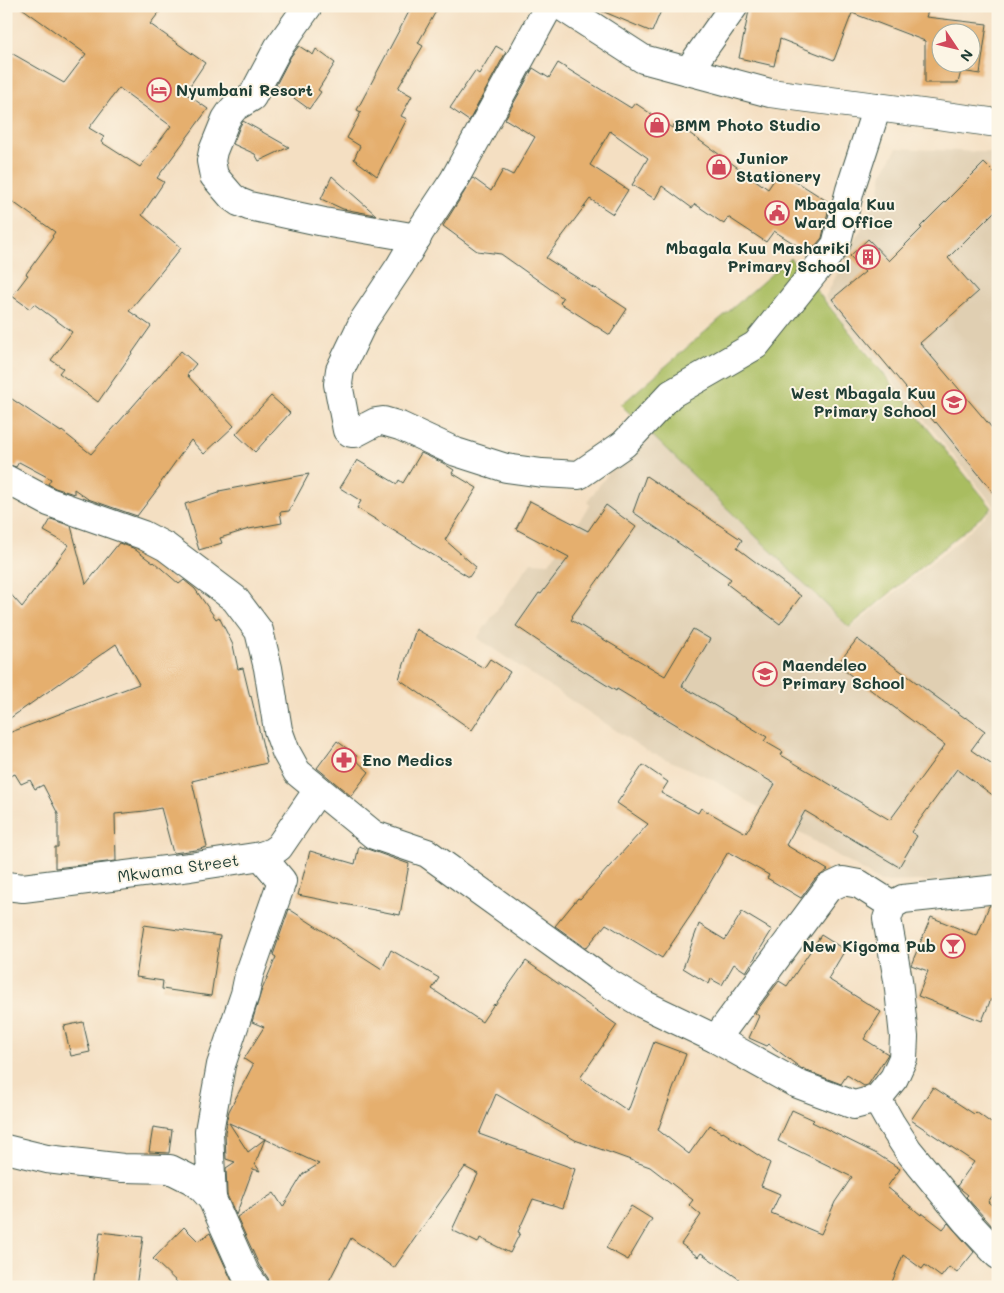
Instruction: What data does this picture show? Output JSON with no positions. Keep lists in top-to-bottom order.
{
  "streets": {
    "street": ["Mkwama Street"]
  },
  "places": {
    "hotel": ["Nyumbani Resort"],
    "shop": ["BMM Photo Studio", "Junior Stationery"],
    "public building": ["Mbagala Kuu Ward Office"],
    "building": ["Mbagala Kuu Mashariki Primary School"],
    "school or university": ["West Mbagala Kuu Primary School", "Maendeleo Primary School"],
    "pharmacy": ["Eno Medics"],
    "bar": ["New Kigoma Pub"]
  },
  "north": "bottom right"
}
